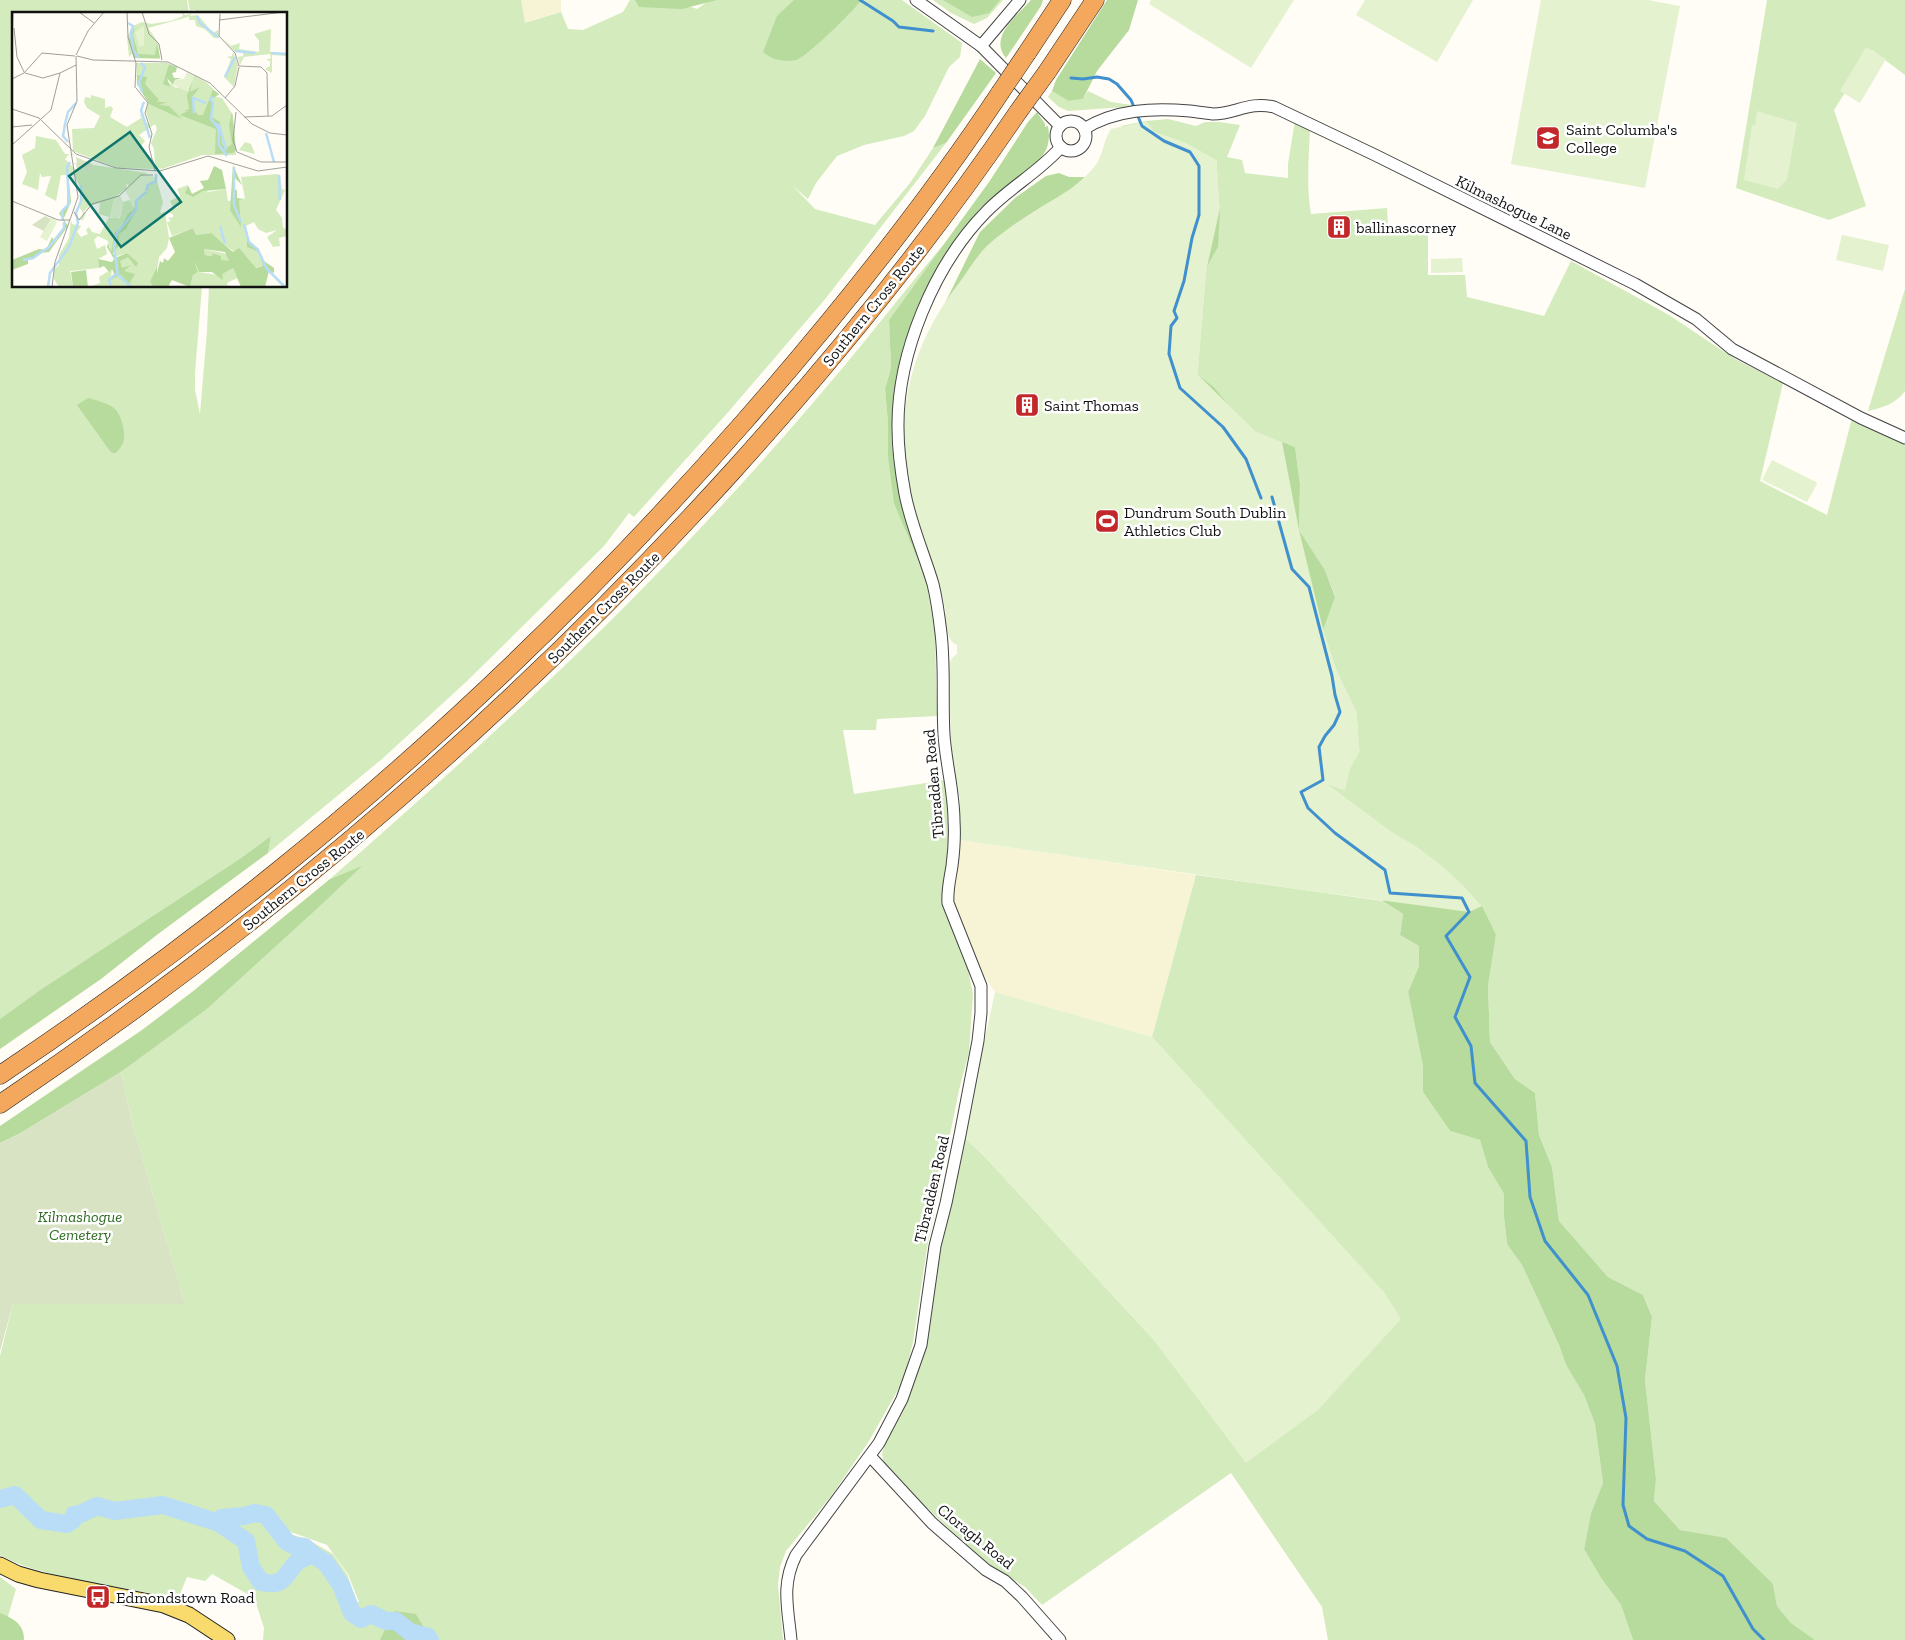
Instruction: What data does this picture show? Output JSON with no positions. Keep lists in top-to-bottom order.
{
  "streets": {
    "highway": ["Southern Cross Route"],
    "street": ["Kilmashogue Lane", "Tibradden Road", "Cloragh Road"]
  },
  "crossings": [
    ["Kilmashogue Lane", "Tibradden Road"],
    ["Tibradden Road", "Cloragh Road"]
  ],
  "parks": ["Kilmashogue Cemetery"],
  "places": {
    "school or university": ["Saint Columba's College"],
    "building": ["ballinascorney", "Saint Thomas"],
    "sports": ["Dundrum South Dublin Athletics Club"],
    "bus stop": ["Edmondstown Road"]
  }
}
